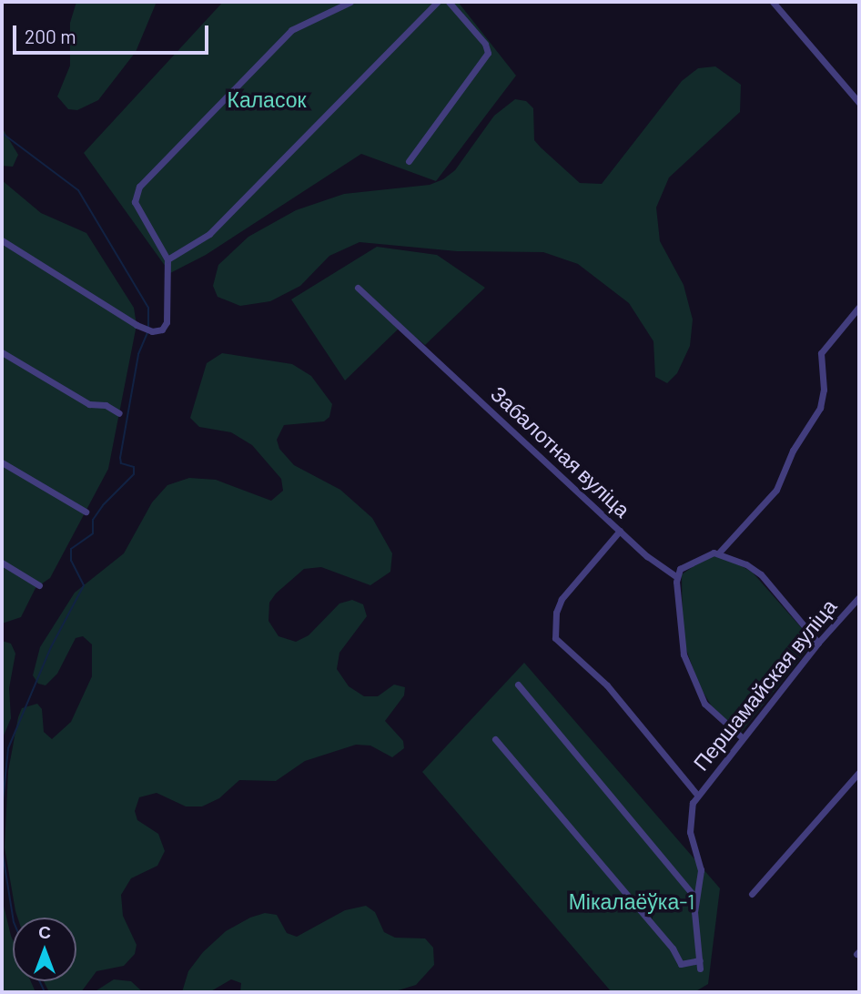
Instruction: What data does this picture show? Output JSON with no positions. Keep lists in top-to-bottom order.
{
  "streets": {
    "street": ["Забалотная вуліца", "Першамайская вуліца"]
  },
  "parks": ["Каласок", "Мікалаёўка-1"],
  "scale_bar": "200 m",
  "north": "top"
}
